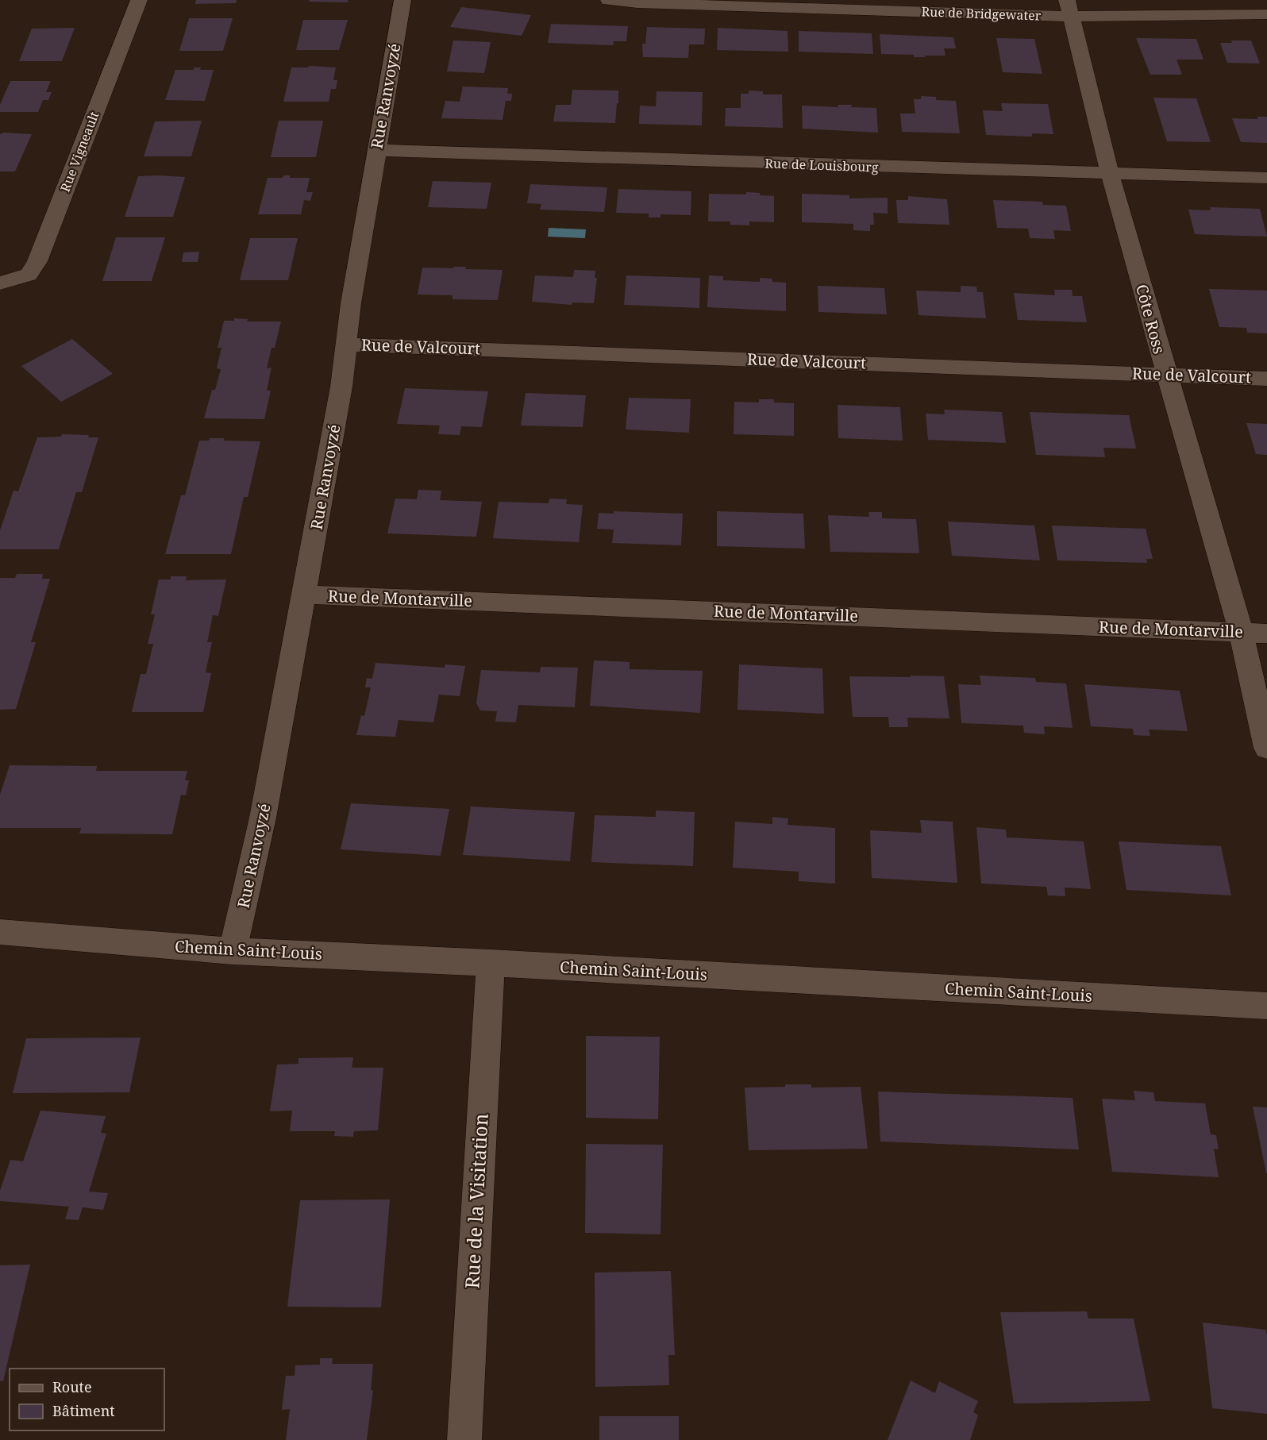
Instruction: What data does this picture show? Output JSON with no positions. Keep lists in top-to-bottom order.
{
  "streets": {
    "street": [
      "Rue de Bridgewater",
      "Rue Ranvoyzé",
      "Rue Vigneault",
      "Rue de Louisbourg",
      "Côte Ross",
      "Rue de Valcourt",
      "Rue de Montarville",
      "Chemin Saint-Louis",
      "Rue de la Visitation"
    ]
  },
  "crossings": [
    ["Rue de Bridgewater", "Côte Ross"],
    ["Rue Ranvoyzé", "Rue de Louisbourg"],
    ["Rue Ranvoyzé", "Rue de Valcourt"],
    ["Rue Ranvoyzé", "Rue de Montarville"],
    ["Rue Ranvoyzé", "Chemin Saint-Louis"],
    ["Rue de Louisbourg", "Côte Ross"],
    ["Côte Ross", "Rue de Valcourt"],
    ["Côte Ross", "Rue de Montarville"],
    ["Chemin Saint-Louis", "Rue de la Visitation"]
  ],
  "legend": ["Route", "Bâtiment"]
}
